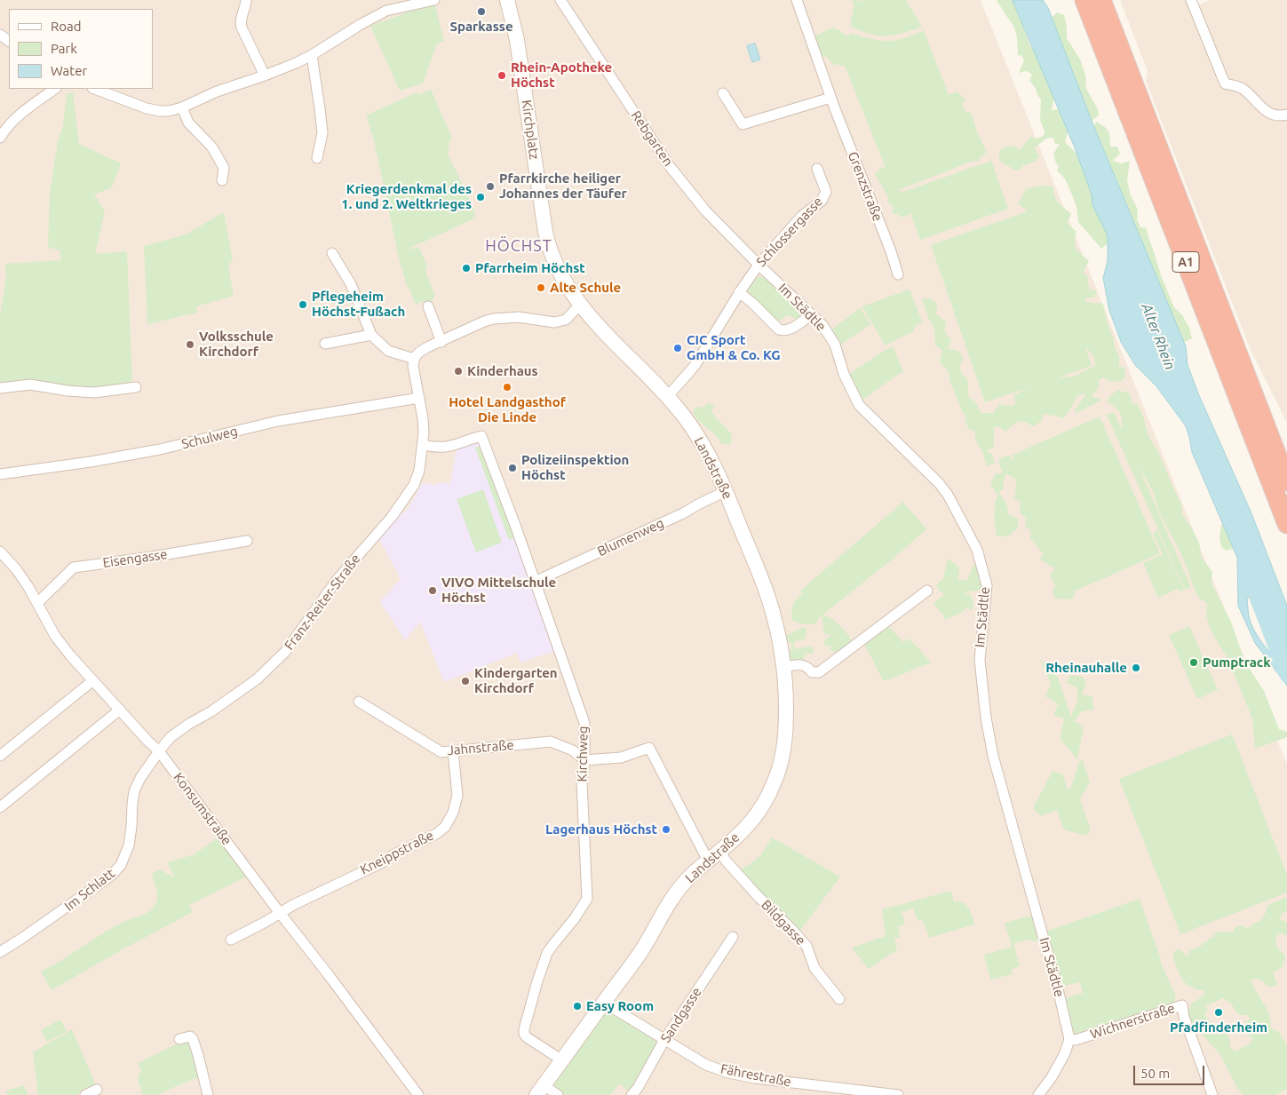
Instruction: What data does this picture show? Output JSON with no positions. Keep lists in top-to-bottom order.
{
  "streets": {
    "highway": ["A1"],
    "main road": ["Kirchplatz", "Landstraße"],
    "street": [
      "Rebgarten",
      "Grenzstraße",
      "Schlossergasse",
      "Im Städtle",
      "Schulweg",
      "Blumenweg",
      "Eisengasse",
      "Franz-Reiter-Straße",
      "Jahnstraße",
      "Kirchweg",
      "Konsumstraße",
      "Kneippstraße",
      "Im Schlatt",
      "Bildgasse",
      "Sandgasse",
      "Wichnerstraße",
      "Fährestraße"
    ]
  },
  "crossings": [
    ["Kirchplatz", "Landstraße"],
    ["Rebgarten", "Schlossergasse"],
    ["Rebgarten", "Im Städtle"],
    ["Schlossergasse", "Im Städtle"],
    ["Schlossergasse", "Landstraße"],
    ["Im Städtle", "Wichnerstraße"],
    ["Schulweg", "Franz-Reiter-Straße"],
    ["Landstraße", "Blumenweg"],
    ["Landstraße", "Kirchweg"],
    ["Landstraße", "Bildgasse"],
    ["Landstraße", "Fährestraße"],
    ["Blumenweg", "Kirchweg"],
    ["Eisengasse", "Konsumstraße"],
    ["Franz-Reiter-Straße", "Kirchweg"],
    ["Franz-Reiter-Straße", "Konsumstraße"],
    ["Franz-Reiter-Straße", "Im Schlatt"],
    ["Jahnstraße", "Kirchweg"],
    ["Jahnstraße", "Kneippstraße"],
    ["Konsumstraße", "Kneippstraße"],
    ["Konsumstraße", "Im Schlatt"],
    ["Sandgasse", "Fährestraße"]
  ],
  "districts": ["HÖCHST"],
  "water": ["Alter Rhein"],
  "places": [
    "Sparkasse",
    "Rhein-Apotheke Höchst",
    "Pfarrkirche heiliger Johannes der Täufer",
    "Kriegerdenkmal des 1. und 2. Weltkrieges",
    "Pfarrheim Höchst",
    "Alte Schule",
    "Pflegeheim Höchst-Fußach",
    "Volksschule Kirchdorf",
    "CIC Sport GmbH & Co. KG",
    "Kinderhaus",
    "Hotel Landgasthof Die Linde",
    "Polizeiinspektion Höchst",
    "VIVO Mittelschule Höchst",
    "Pumptrack",
    "Rheinauhalle",
    "Kindergarten Kirchdorf",
    "Lagerhaus Höchst",
    "Easy Room",
    "Pfadfinderheim"
  ],
  "legend": ["Road", "Park", "Water"],
  "scale_bar": "50 m"
}
